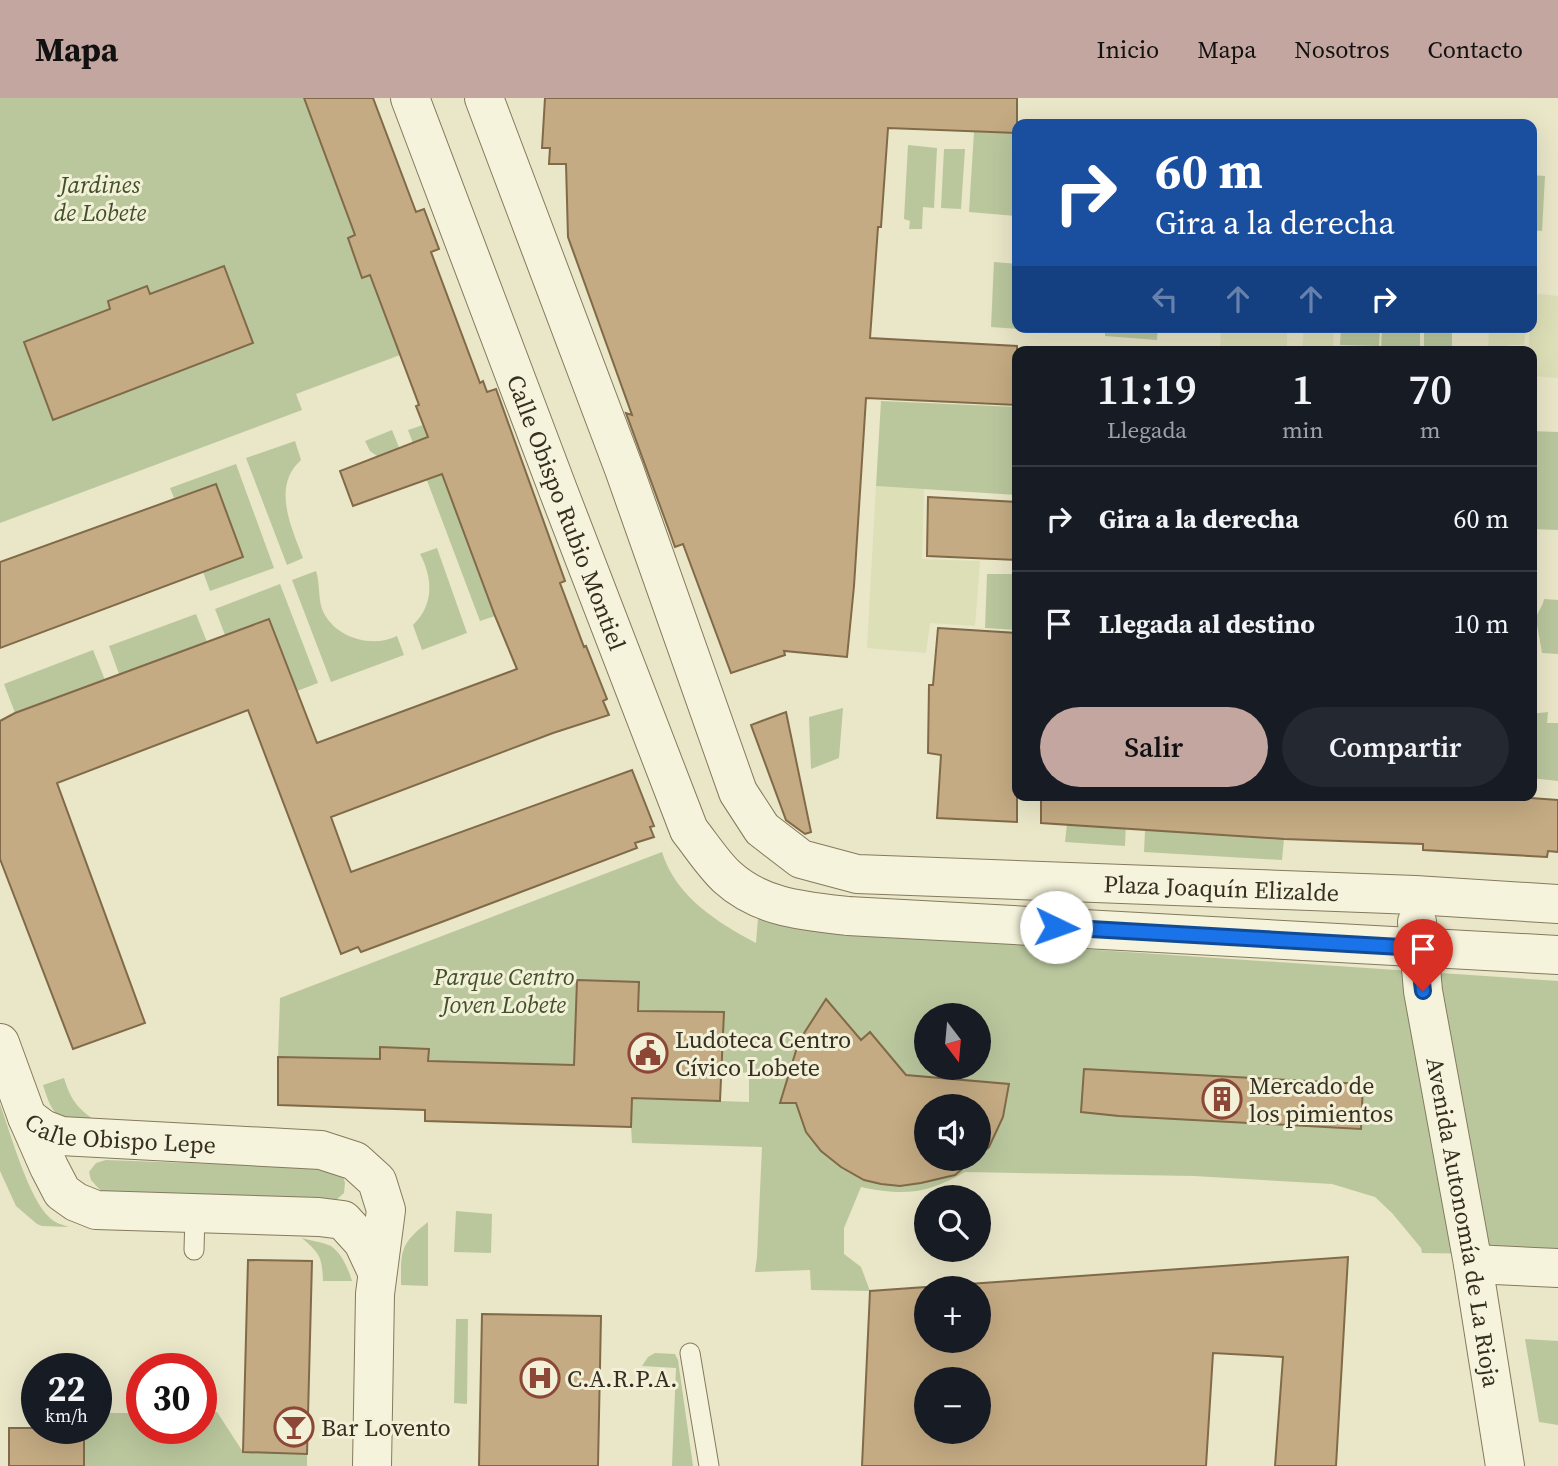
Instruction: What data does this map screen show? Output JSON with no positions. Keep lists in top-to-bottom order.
{
  "streets": {
    "street": [
      "Calle Obispo Rubio Montiel",
      "Plaza Joaquín Elizalde",
      "Calle Obispo Lepe",
      "Avenida Autonomía de La Rioja"
    ]
  },
  "crossings": [
    ["Calle Obispo Rubio Montiel", "Plaza Joaquín Elizalde"],
    ["Plaza Joaquín Elizalde", "Avenida Autonomía de La Rioja"]
  ],
  "parks": ["Jardines de Lobete", "Parque Centro Joven Lobete"],
  "places": {
    "public building": ["Ludoteca Centro Cívico Lobete"],
    "building": ["Mercado de los pimientos"],
    "hospital": ["C.A.R.P.A."],
    "bar": ["Bar Lovento"]
  },
  "north": "bottom",
  "page": {
    "header": "Mapa",
    "nav": [
      "Inicio",
      "Mapa",
      "Nosotros",
      "Contacto"
    ],
    "turn": ["60 m", "Gira a la derecha"],
    "eta": [
      "11:19",
      "Llegada",
      "1",
      "min",
      "70",
      "m"
    ],
    "list": [
      {
        "name": "Gira a la derecha",
        "value": "60 m"
      },
      {
        "name": "Llegada al destino",
        "value": "10 m"
      }
    ],
    "buttons": ["Salir", "Compartir"],
    "map_buttons": ["+", "−"],
    "speed": "22 km/h",
    "limit": "30"
  }
}
